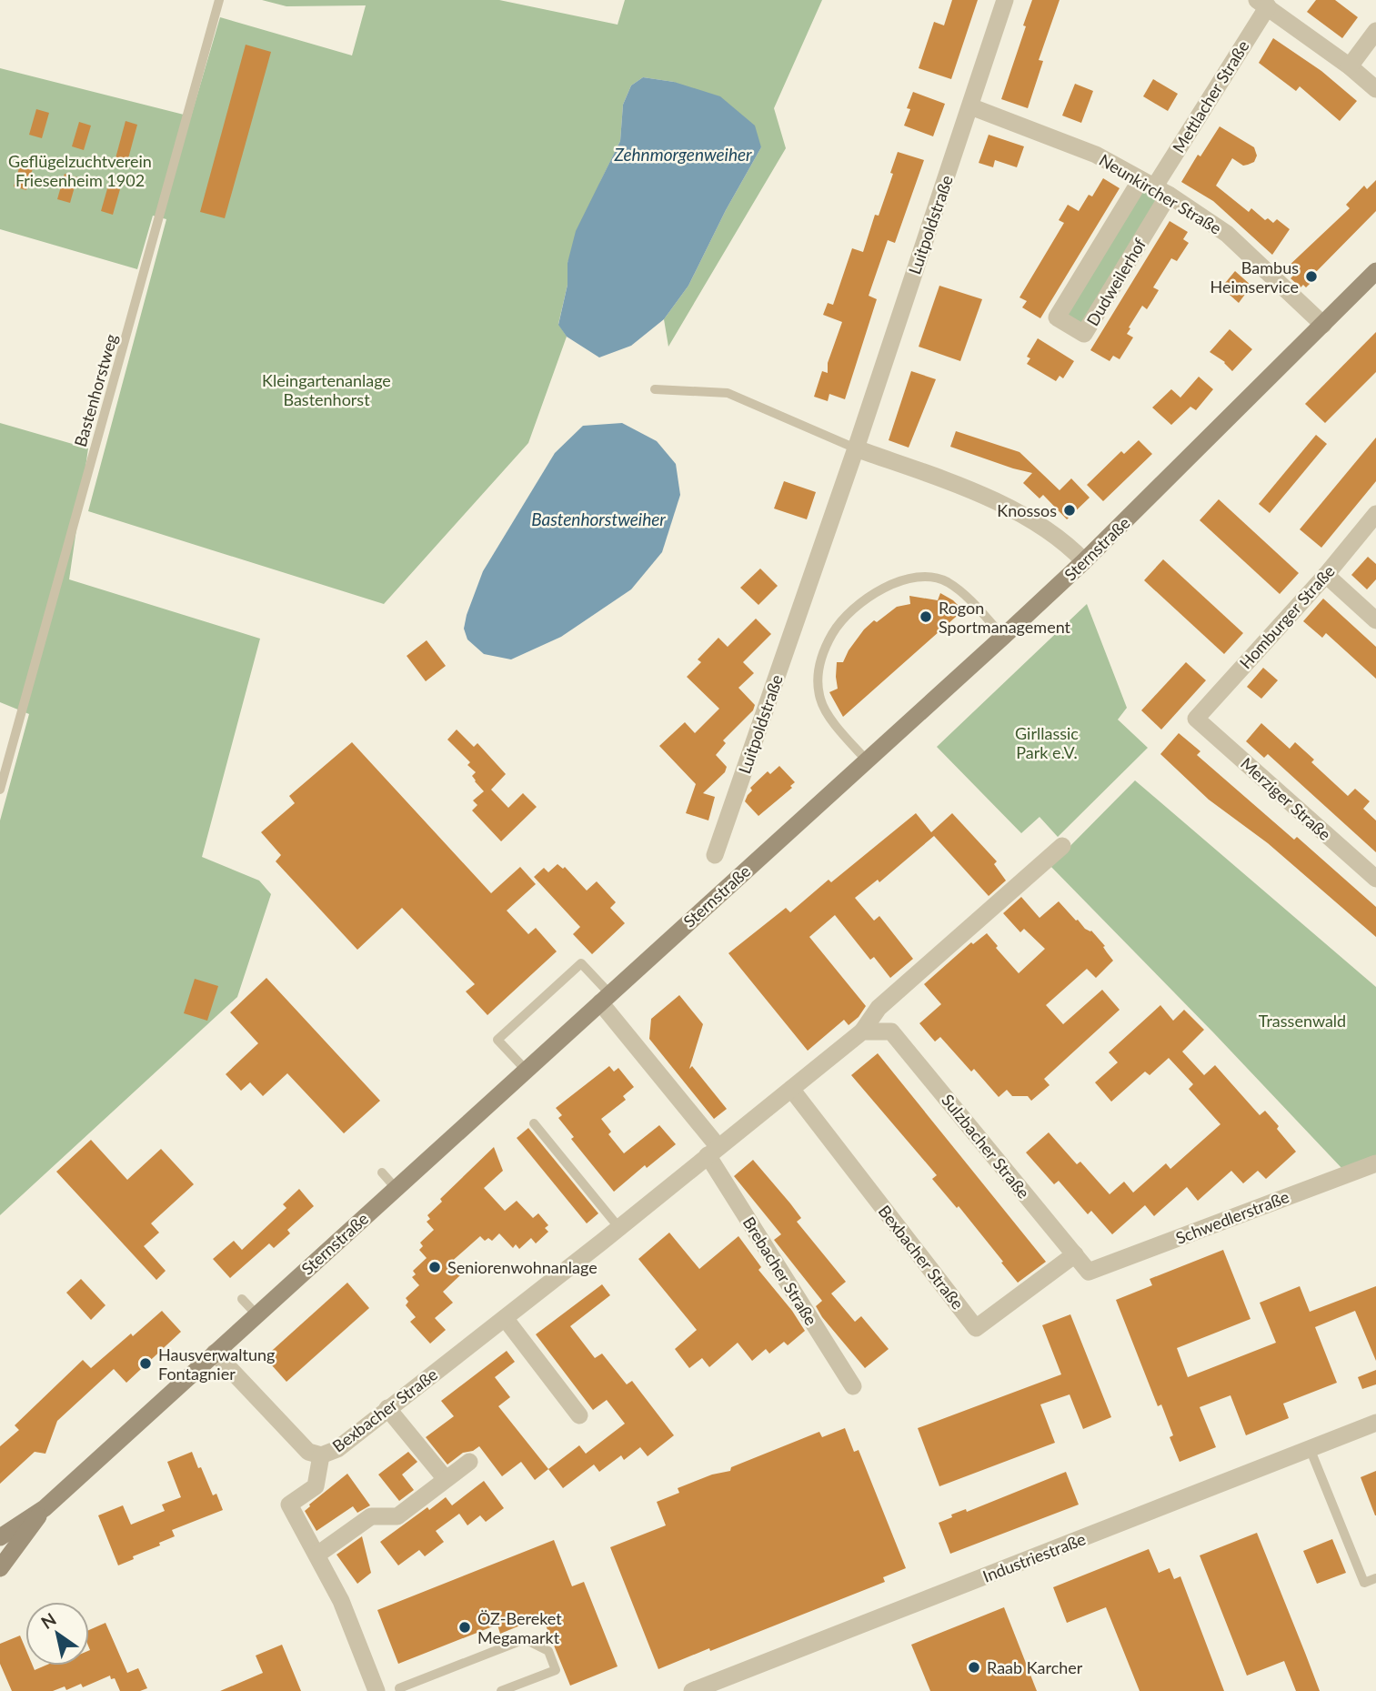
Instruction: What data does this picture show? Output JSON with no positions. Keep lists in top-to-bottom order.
{
  "streets": {
    "main road": ["Sternstraße"],
    "street": [
      "Mettlacher Straße",
      "Neunkircher Straße",
      "Luitpoldstraße",
      "Dudweilerhof",
      "Homburger Straße",
      "Merziger Straße",
      "Sulzbacher Straße",
      "Schwedlerstraße",
      "Bexbacher Straße",
      "Brebacher Straße",
      "Industriestraße"
    ],
    "lane": ["Bastenhorstweg"]
  },
  "crossings": [
    ["Mettlacher Straße", "Neunkircher Straße"],
    ["Mettlacher Straße", "Dudweilerhof"],
    ["Neunkircher Straße", "Luitpoldstraße"],
    ["Neunkircher Straße", "Dudweilerhof"],
    ["Neunkircher Straße", "Sternstraße"],
    ["Sternstraße", "Bexbacher Straße"],
    ["Sternstraße", "Brebacher Straße"],
    ["Homburger Straße", "Merziger Straße"],
    ["Sulzbacher Straße", "Schwedlerstraße"],
    ["Sulzbacher Straße", "Bexbacher Straße"],
    ["Bexbacher Straße", "Brebacher Straße"]
  ],
  "water": ["Zehnmorgenweiher", "Bastenhorstweiher"],
  "parks": [
    "Geflügelzuchtverein Friesenheim 1902",
    "Kleingartenanlage Bastenhorst",
    "Girllassic Park e.V.",
    "Trassenwald"
  ],
  "places": [
    "Bambus Heimservice",
    "Knossos",
    "Rogon Sportmanagement",
    "Seniorenwohnanlage",
    "Hausverwaltung Fontagnier",
    "ÖZ-Bereket Megamarkt",
    "Raab Karcher"
  ],
  "north": "top left"
}
